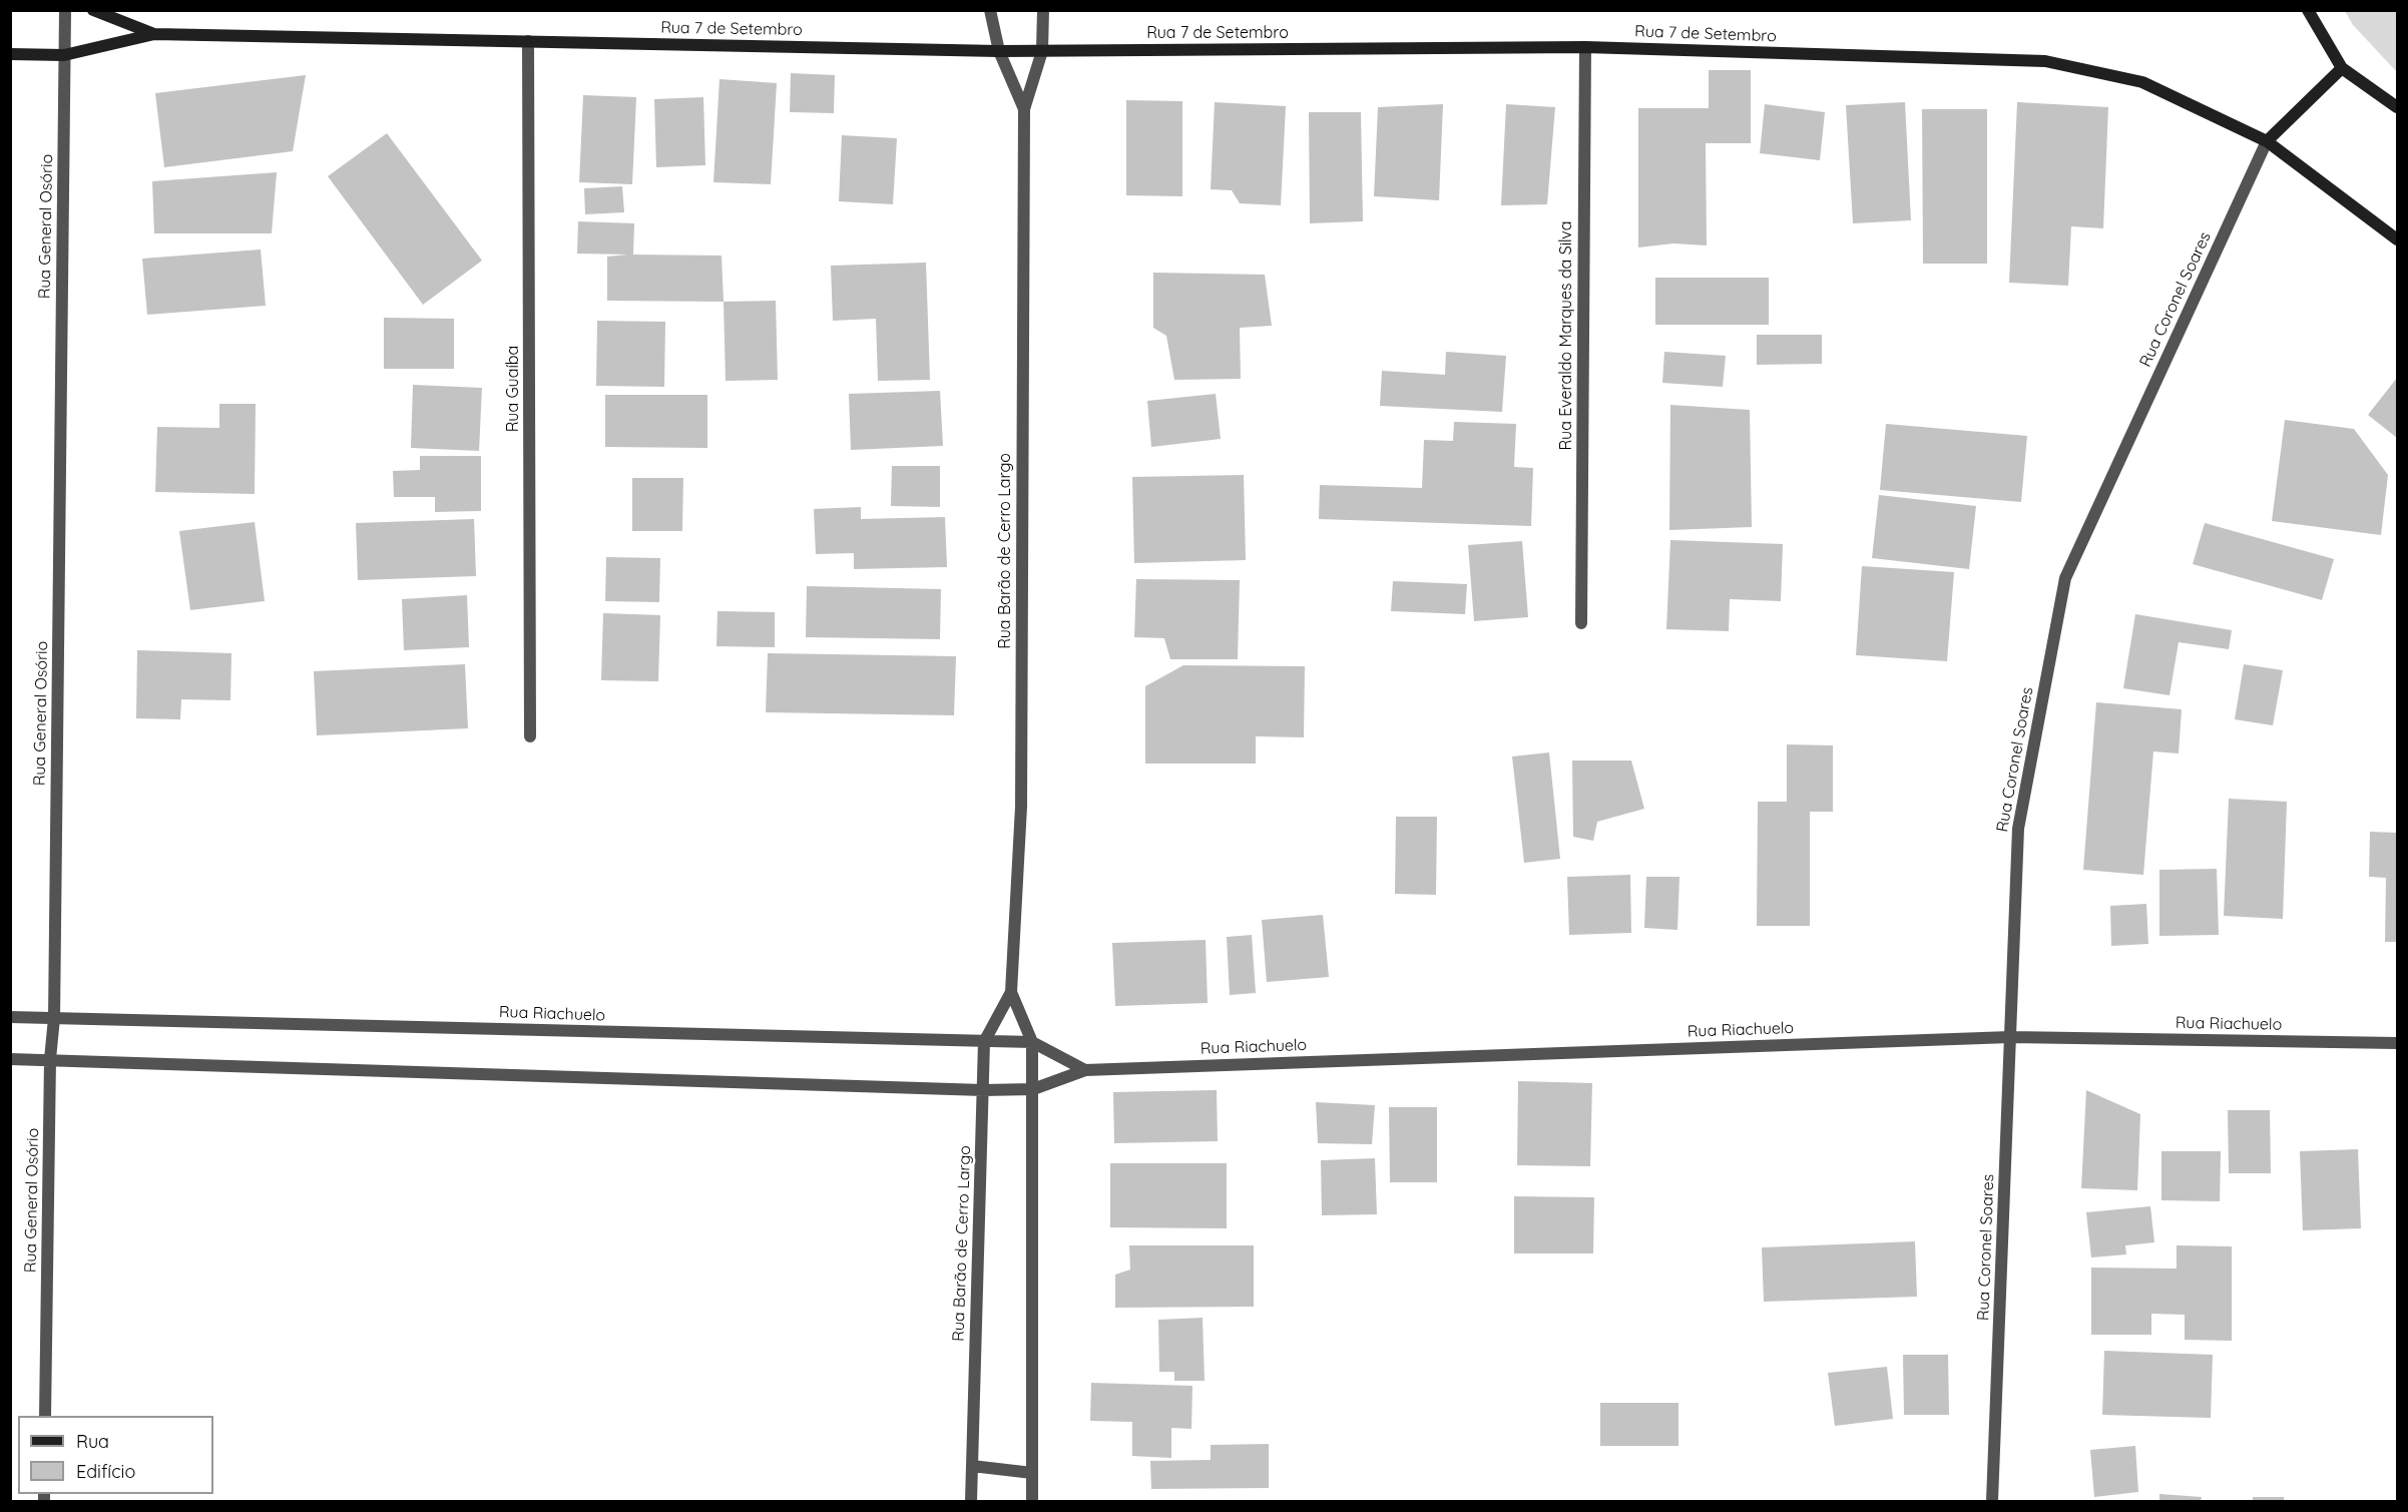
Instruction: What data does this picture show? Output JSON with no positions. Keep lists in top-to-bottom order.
{
  "streets": {
    "street": [
      "Rua 7 de Setembro",
      "Rua General Osório",
      "Rua Coronel Soares",
      "Rua Everaldo Marques da Silva",
      "Rua Guaíba",
      "Rua Barão de Cerro Largo",
      "Rua Riachuelo"
    ]
  },
  "crossings": [
    ["Rua 7 de Setembro", "Rua General Osório"],
    ["Rua 7 de Setembro", "Rua Coronel Soares"],
    ["Rua 7 de Setembro", "Rua Everaldo Marques da Silva"],
    ["Rua 7 de Setembro", "Rua Guaíba"],
    ["Rua 7 de Setembro", "Rua Barão de Cerro Largo"],
    ["Rua General Osório", "Rua Riachuelo"],
    ["Rua Coronel Soares", "Rua Riachuelo"],
    ["Rua Barão de Cerro Largo", "Rua Riachuelo"]
  ],
  "legend": ["Rua", "Edifício"]
}
